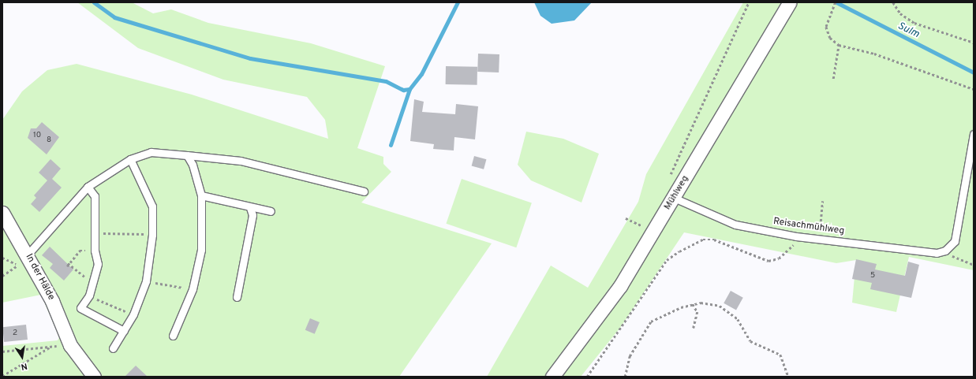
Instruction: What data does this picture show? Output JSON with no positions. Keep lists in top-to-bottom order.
{
  "streets": {
    "street": ["Mühlweg", "In der Hälde"],
    "lane": ["Reisachmühlweg"]
  },
  "crossings": [
    ["Mühlweg", "Reisachmühlweg"]
  ],
  "water": ["Sulm"],
  "house_numbers": [
    "10",
    "8",
    "5",
    "2"
  ],
  "north": "bottom"
}
